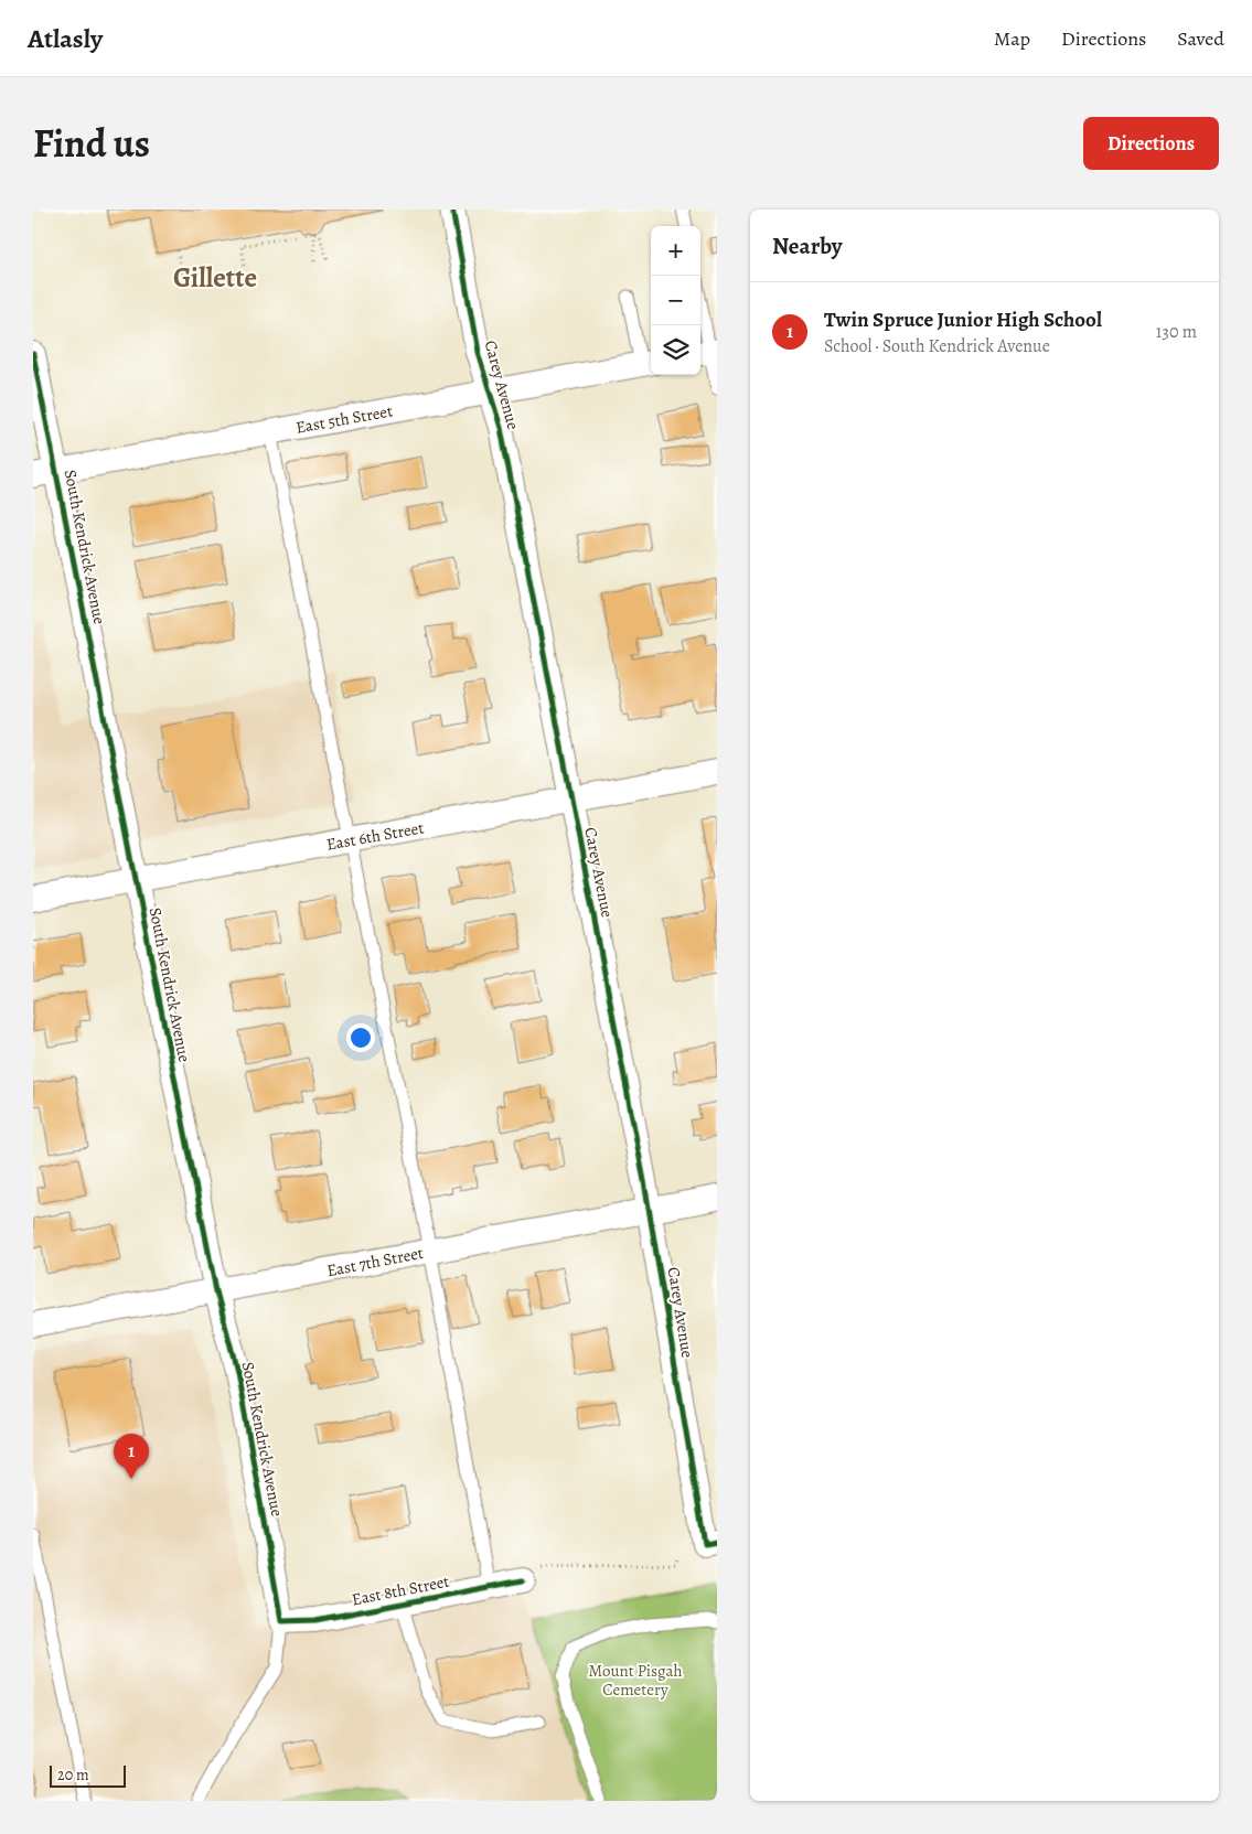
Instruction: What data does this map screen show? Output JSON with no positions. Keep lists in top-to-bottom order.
{
  "streets": {
    "street": [
      "Carey Avenue",
      "East 5th Street",
      "South Kendrick Avenue",
      "East 6th Street",
      "East 7th Street",
      "East 8th Street"
    ]
  },
  "crossings": [
    ["Carey Avenue", "East 5th Street"],
    ["Carey Avenue", "East 6th Street"],
    ["Carey Avenue", "East 7th Street"],
    ["East 5th Street", "South Kendrick Avenue"],
    ["South Kendrick Avenue", "East 6th Street"],
    ["South Kendrick Avenue", "East 7th Street"],
    ["South Kendrick Avenue", "East 8th Street"]
  ],
  "districts": ["Gillette"],
  "parks": ["Mount Pisgah Cemetery"],
  "scale_bar": "20 m",
  "page": {
    "header": "Atlasly",
    "nav": ["Map", "Directions", "Saved"],
    "title": "Find us",
    "buttons": "Directions",
    "heading": "Nearby",
    "map_buttons": ["+", "−"],
    "list": [
      {
        "mark": "1",
        "name": "Twin Spruce Junior High School",
        "note": "School · South Kendrick Avenue",
        "value": "130 m"
      }
    ],
    "pins": "1",
    "scale": "20 m"
  }
}
